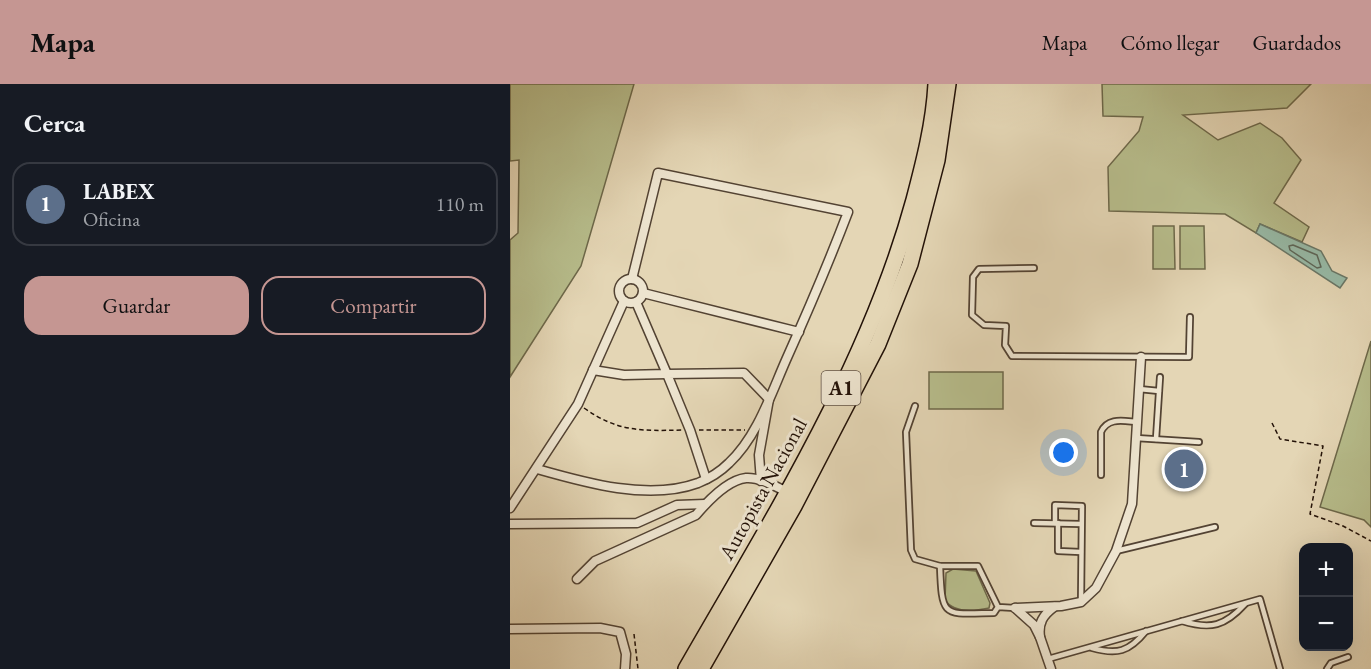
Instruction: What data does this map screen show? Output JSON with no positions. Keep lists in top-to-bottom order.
{
  "streets": {
    "highway": ["A1", "Autopista Nacional"]
  },
  "page": {
    "header": "Mapa",
    "nav": ["Mapa", "Cómo llegar", "Guardados"],
    "heading": "Cerca",
    "list": [
      {
        "mark": "1",
        "name": "LABEX",
        "note": "Oficina",
        "value": "110 m"
      }
    ],
    "buttons": ["Guardar", "Compartir"],
    "pins": "1",
    "map_buttons": ["+", "−"]
  }
}
